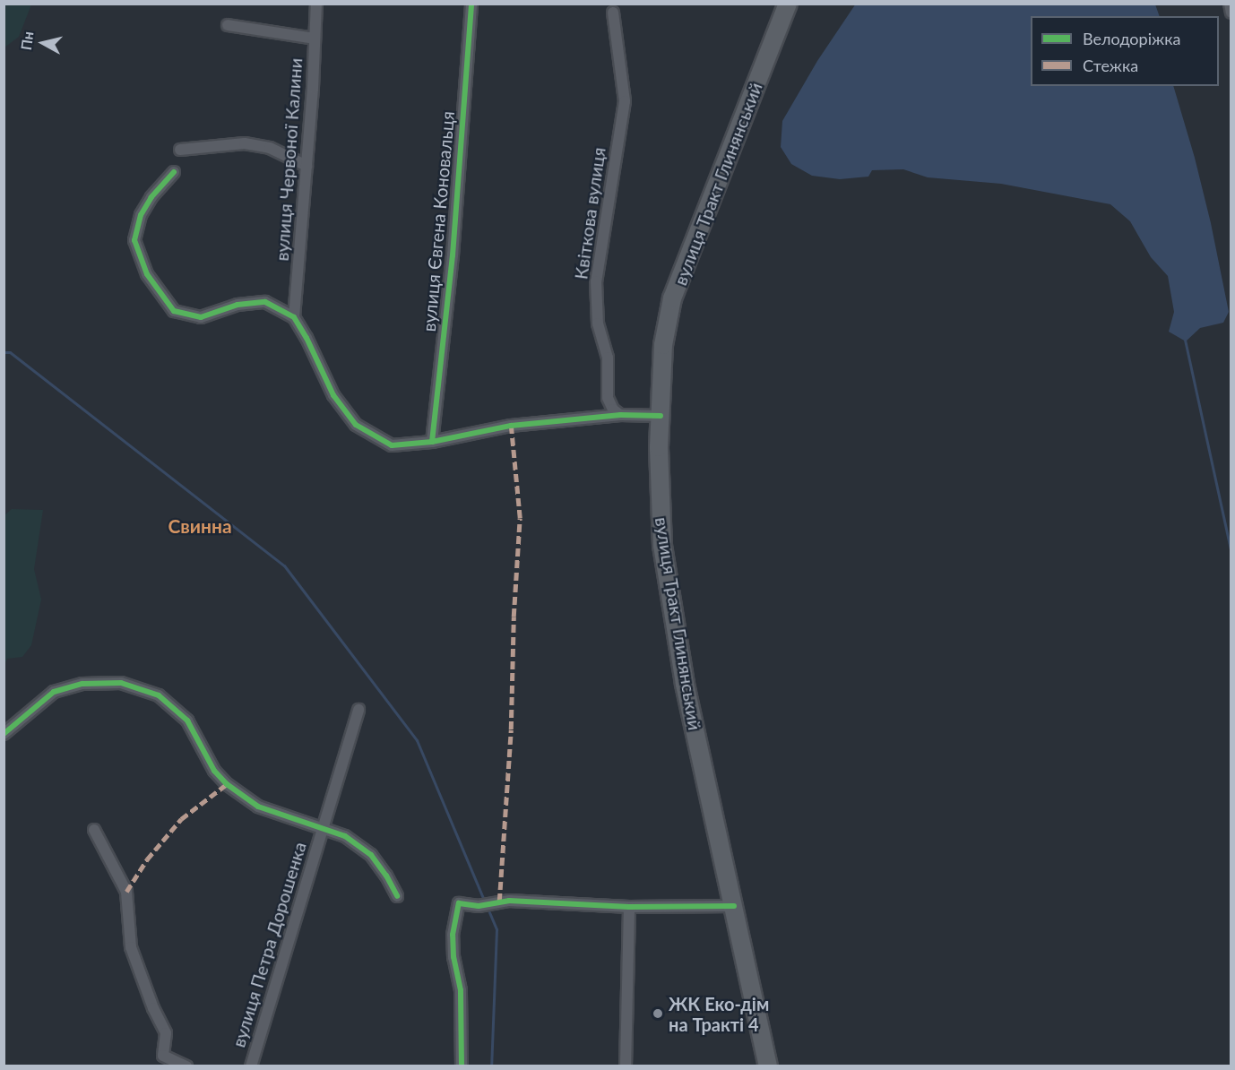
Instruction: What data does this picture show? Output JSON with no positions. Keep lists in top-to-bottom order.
{
  "streets": {
    "main road": ["вулиця Тракт Глинянський"],
    "street": [
      "вулиця Червоної Калини",
      "Квіткова вулиця",
      "вулиця Євгена Коновальця",
      "вулиця Петра Дорошенка"
    ]
  },
  "districts": ["Свинна"],
  "places": ["ЖК Еко-дім на Тракті 4"],
  "legend": ["Велодоріжка", "Стежка"],
  "north": "left"
}
